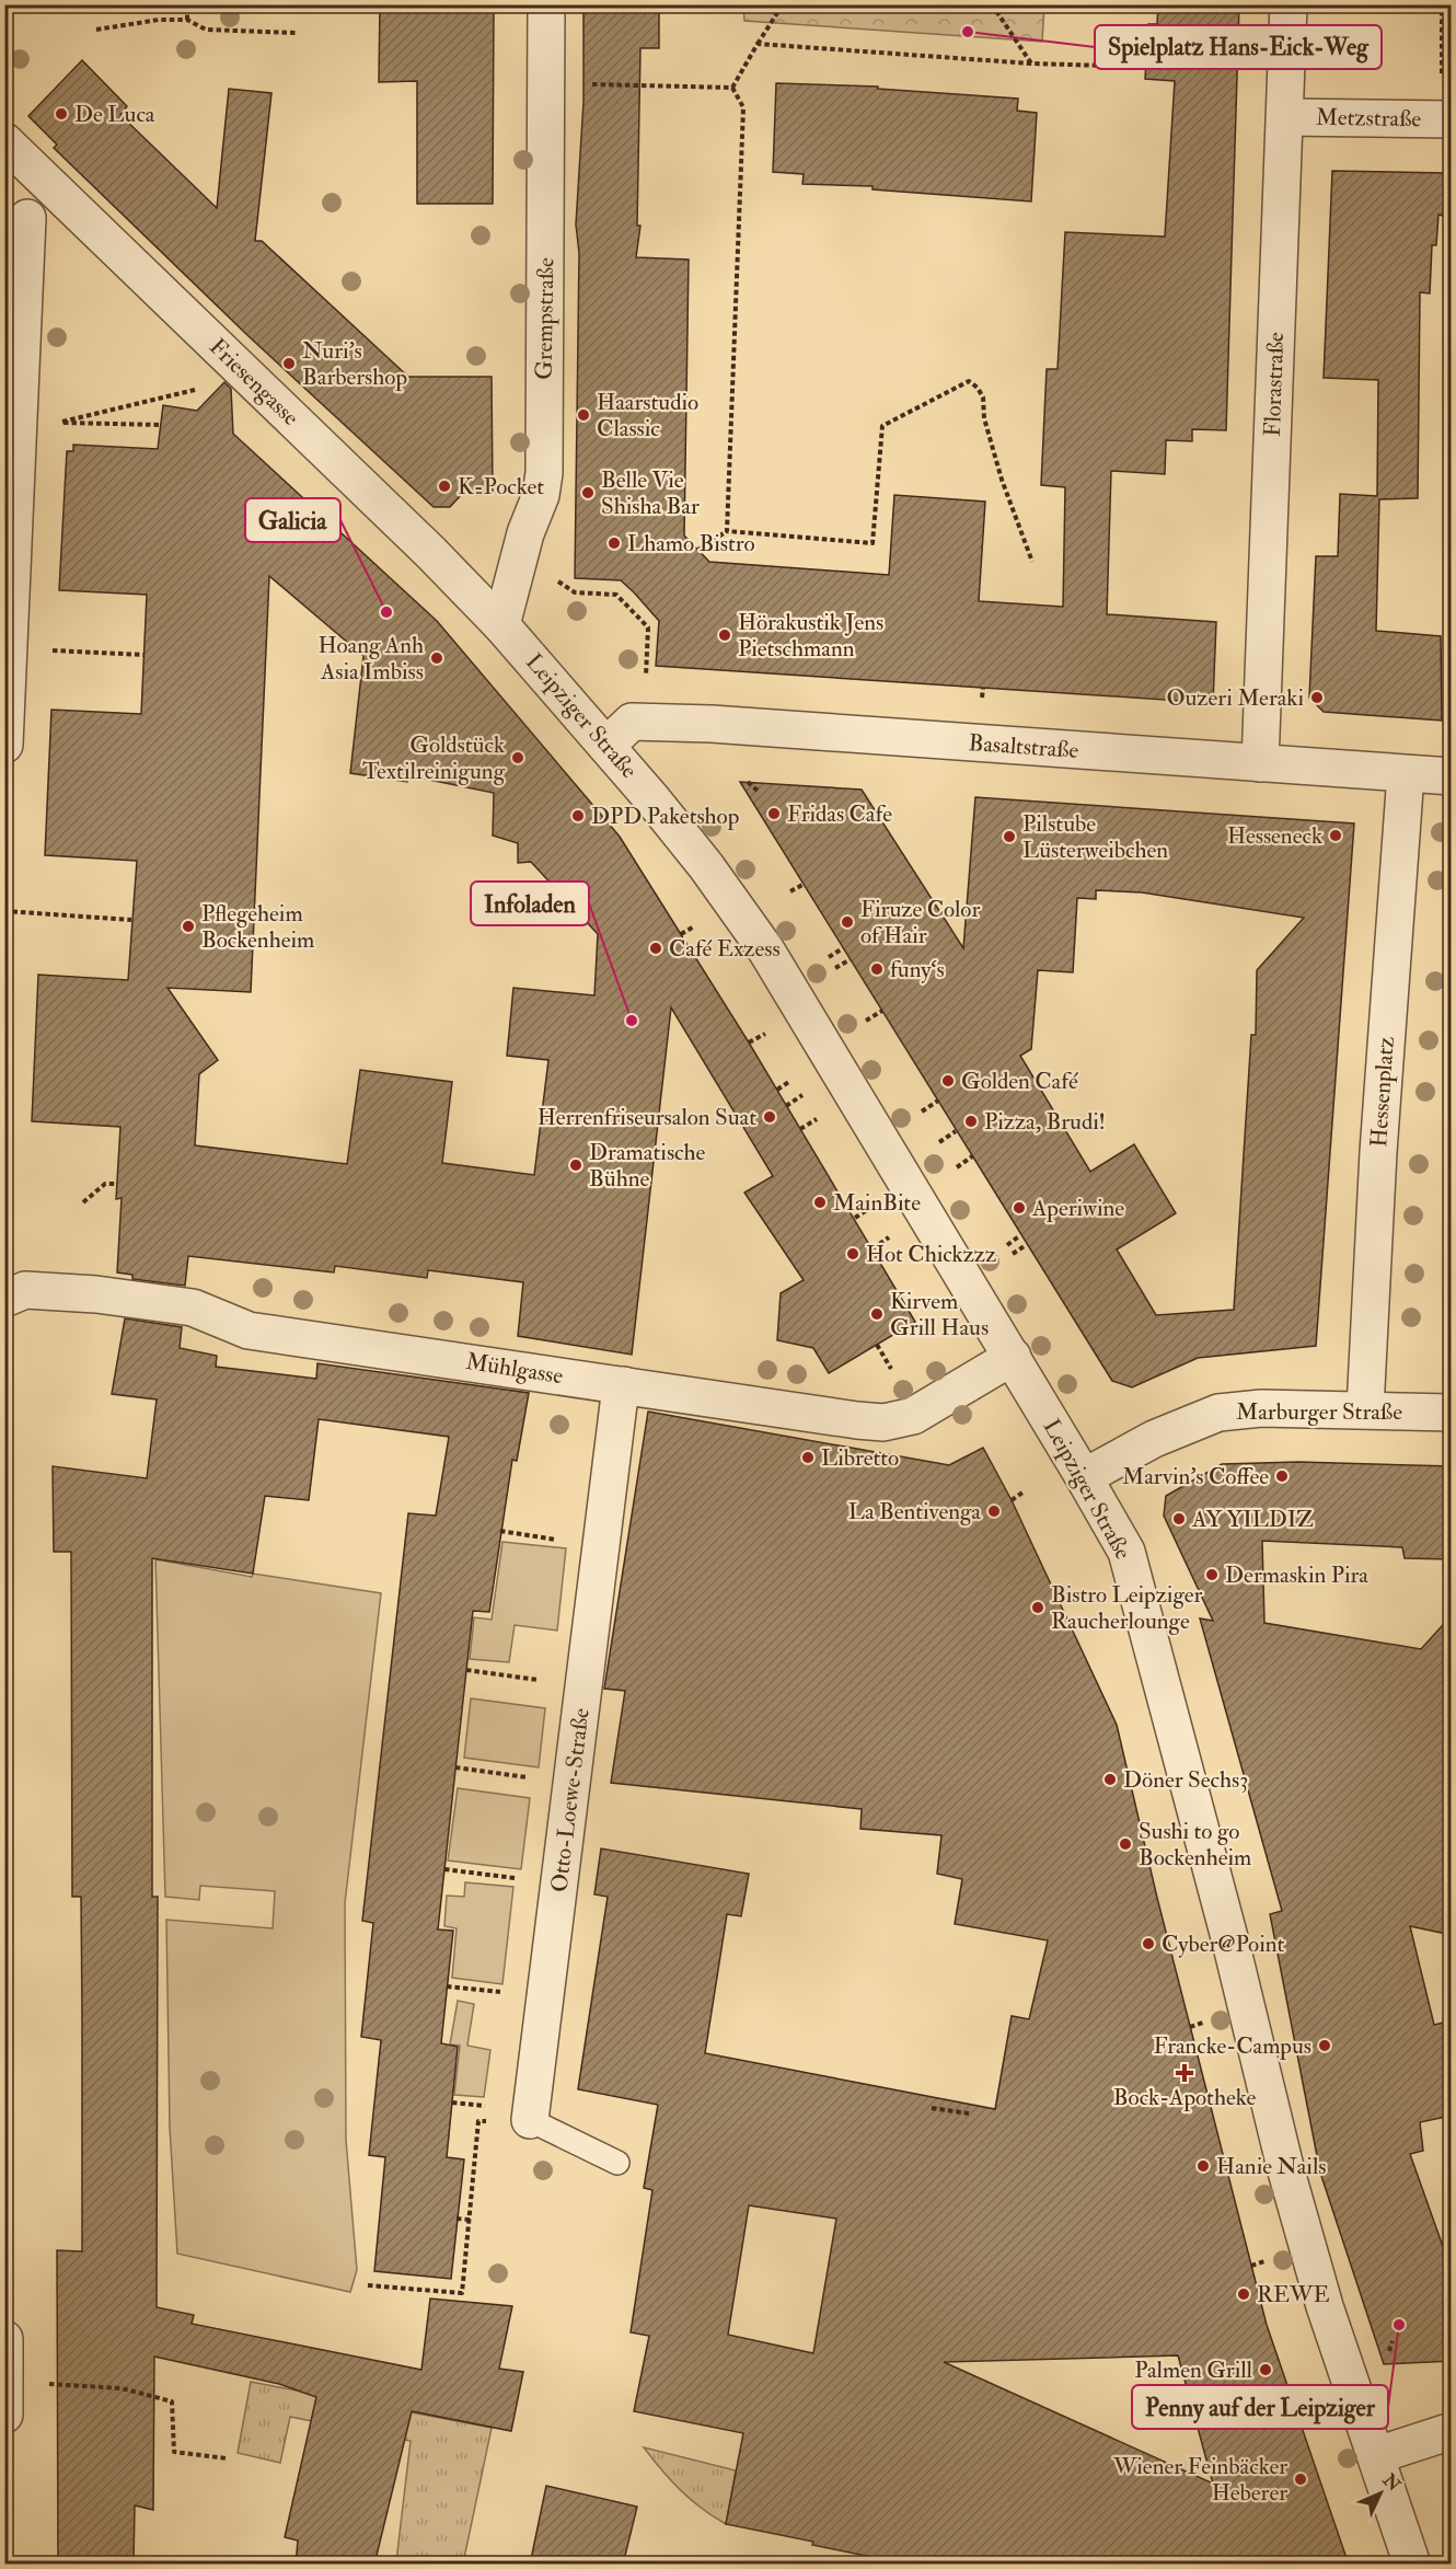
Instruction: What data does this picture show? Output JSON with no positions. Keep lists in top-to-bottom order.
{
  "streets": {
    "street": [
      "Metzstraße",
      "Grempstraße",
      "Friesengasse",
      "Florastraße",
      "Leipziger Straße",
      "Basaltstraße",
      "Hessenplatz",
      "Mühlgasse",
      "Marburger Straße",
      "Otto-Loewe-Straße"
    ]
  },
  "crossings": [
    ["Metzstraße", "Florastraße"],
    ["Grempstraße", "Friesengasse"],
    ["Grempstraße", "Leipziger Straße"],
    ["Friesengasse", "Leipziger Straße"],
    ["Florastraße", "Basaltstraße"],
    ["Leipziger Straße", "Basaltstraße"],
    ["Leipziger Straße", "Mühlgasse"],
    ["Leipziger Straße", "Marburger Straße"],
    ["Basaltstraße", "Hessenplatz"],
    ["Hessenplatz", "Marburger Straße"],
    ["Mühlgasse", "Otto-Loewe-Straße"]
  ],
  "places": {
    "other": [
      "Spielplatz Hans-Eick-Weg",
      "De Luca",
      "Nuri's Barbershop",
      "Haarstudio Classic",
      "K-Pocket",
      "Belle Vie Shisha Bar",
      "Lhamo Bistro",
      "Galicia",
      "Hörakustik Jens Pietschmann",
      "Hoang Anh Asia Imbiss",
      "Ouzeri Meraki",
      "Goldstück Textilreinigung",
      "Fridas Cafe",
      "DPD Paketshop",
      "Hesseneck",
      "Pilstube Lüsterweibchen",
      "Firuze Color of Hair",
      "Pflegeheim Bockenheim",
      "Café Exzess",
      "funy‘s",
      "Infoladen",
      "Golden Café",
      "Herrenfriseursalon Suat",
      "Pizza, Brudi!",
      "Dramatische Bühne",
      "MainBite",
      "Aperiwine",
      "Hot Chickzzz",
      "Kirvem Grill Haus",
      "Libretto",
      "Marvin's Coffee",
      "La Bentivenga",
      "AY YILDIZ",
      "Dermaskin Pira",
      "Bistro Leipziger Raucherlounge",
      "Döner Sechs3",
      "Sushi to go Bockenheim",
      "Cyber@Point",
      "Francke-Campus",
      "Hanie Nails",
      "REWE",
      "Penny auf der Leipziger",
      "Palmen Grill",
      "Wiener Feinbäcker Heberer"
    ],
    "health": ["Bock-Apotheke"]
  },
  "north": "top right"
}
